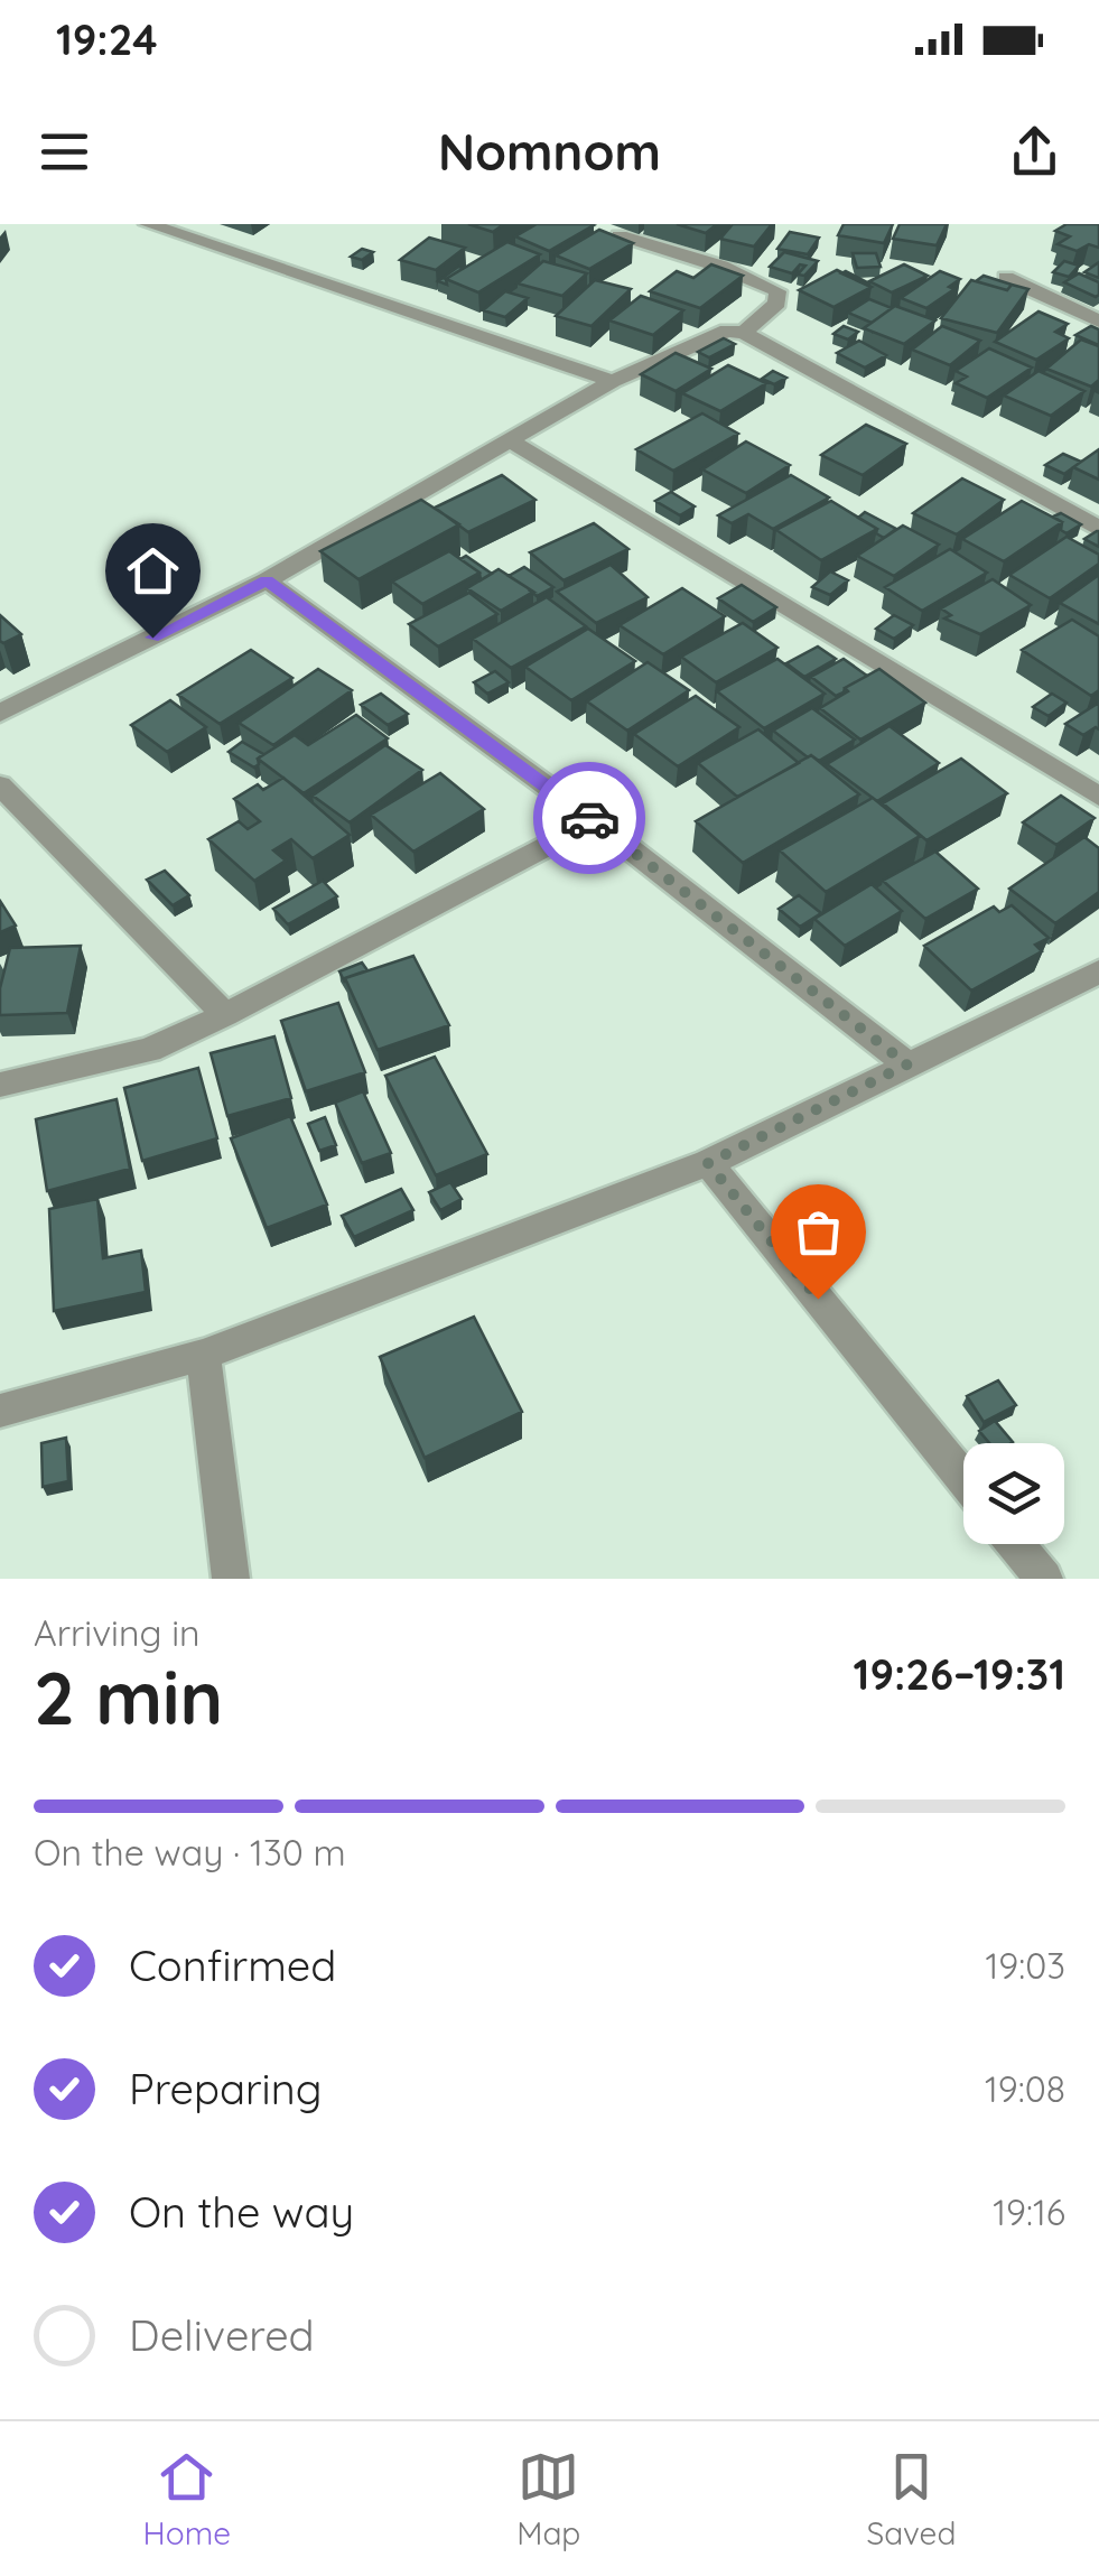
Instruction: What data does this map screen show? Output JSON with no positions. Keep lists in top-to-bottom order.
{
  "page": {
    "status": "19:24",
    "header": "Nomnom",
    "heading": ["2 min", "Arriving in", "19:26–19:31"],
    "bar": "On the way · 130 m",
    "list": [
      ["Confirmed", "19:03"],
      ["Preparing", "19:08"],
      ["On the way", "19:16"],
      "Delivered"
    ],
    "tabs": ["Home", "Map", "Saved"]
  }
}
